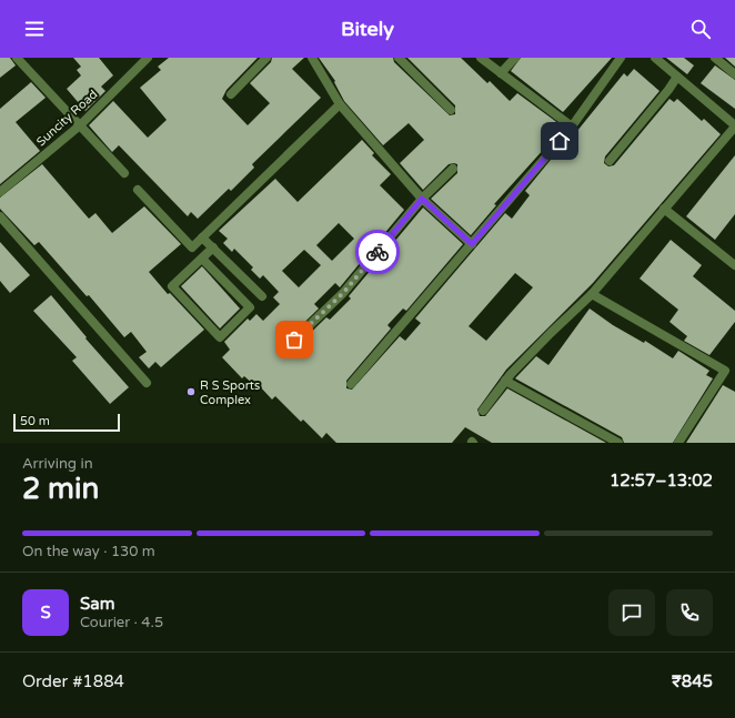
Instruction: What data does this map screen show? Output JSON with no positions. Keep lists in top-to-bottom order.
{
  "streets": {
    "street": ["Suncity Road"]
  },
  "places": ["R S Sports Complex"],
  "scale_bar": "50 m",
  "page": {
    "header": "Bitely",
    "scale": "50 m",
    "heading": ["2 min", "Arriving in", "12:57–13:02"],
    "panel": [
      "Sam",
      "Courier · 4.5",
      "Order #1884",
      "₹845"
    ],
    "bar": "On the way · 130 m",
    "round": "S"
  }
}
